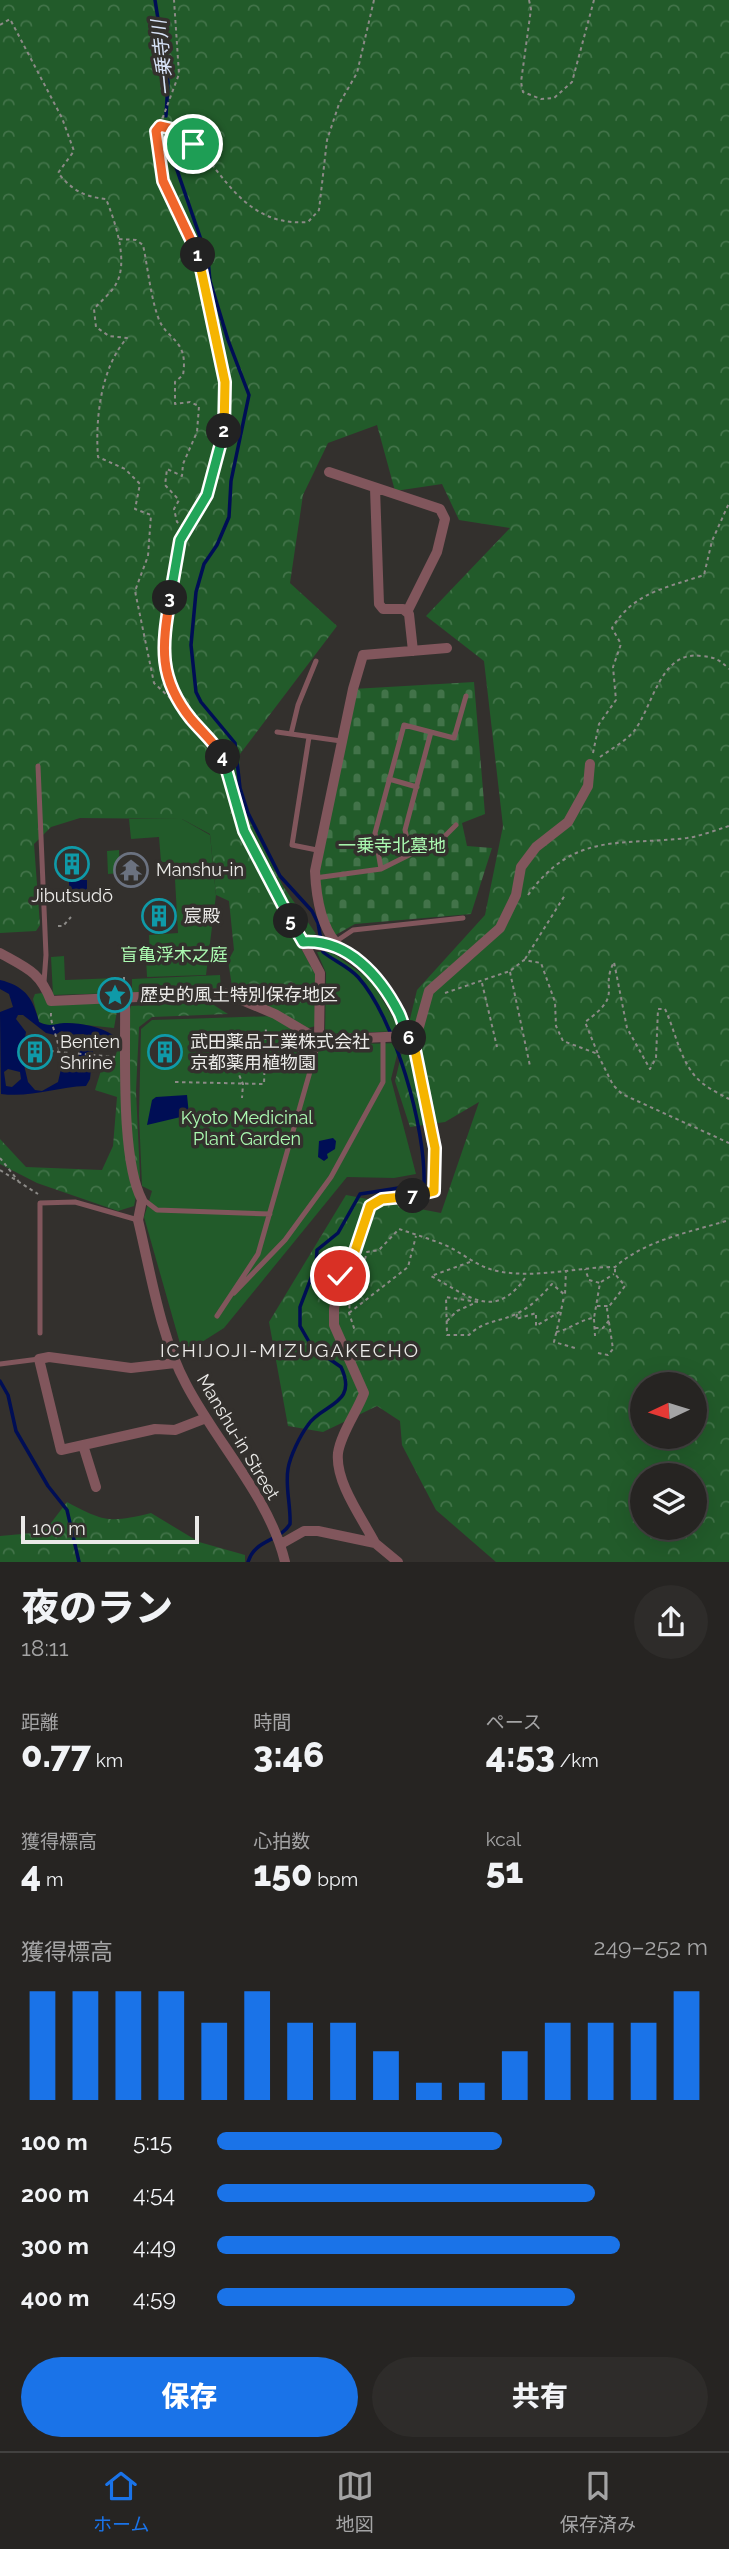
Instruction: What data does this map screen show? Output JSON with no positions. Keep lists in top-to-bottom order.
{
  "streets": {
    "street": ["Manshu-in Street"]
  },
  "districts": ["ICHIJOJI-MIZUGAKECHO"],
  "water": ["一乗寺川"],
  "parks": ["一乗寺北墓地", "盲亀浮木之庭", "Kyoto Medicinal Plant Garden"],
  "places": {
    "building": [
      "Jibutsudō",
      "宸殿",
      "Benten Shrine",
      "武田薬品工業株式会社 京都薬用植物園"
    ],
    "temple": ["Manshu-in"],
    "place": ["歴史的風土特別保存地区"]
  },
  "scale_bar": "100 m",
  "north": "left",
  "page": {
    "pins": [
      "1",
      "2",
      "3",
      "4",
      "5",
      "6",
      "7"
    ],
    "scale": "100 m",
    "heading": ["夜のラン", "18:11"],
    "stats": [
      ["距離", "0.77 km"],
      ["時間", "3:46"],
      ["ペース", "4:53 /km"],
      ["獲得標高", "4 m"],
      ["心拍数", "150 bpm"],
      ["kcal", "51"]
    ],
    "chart": ["獲得標高", "249–252 m"],
    "list": [
      {
        "name": "100 m",
        "note": "5:15"
      },
      {
        "name": "200 m",
        "note": "4:54"
      },
      {
        "name": "300 m",
        "note": "4:49"
      },
      {
        "name": "400 m",
        "note": "4:59"
      }
    ],
    "buttons": ["保存", "共有"],
    "tabs": ["ホーム", "地図", "保存済み"]
  }
}
